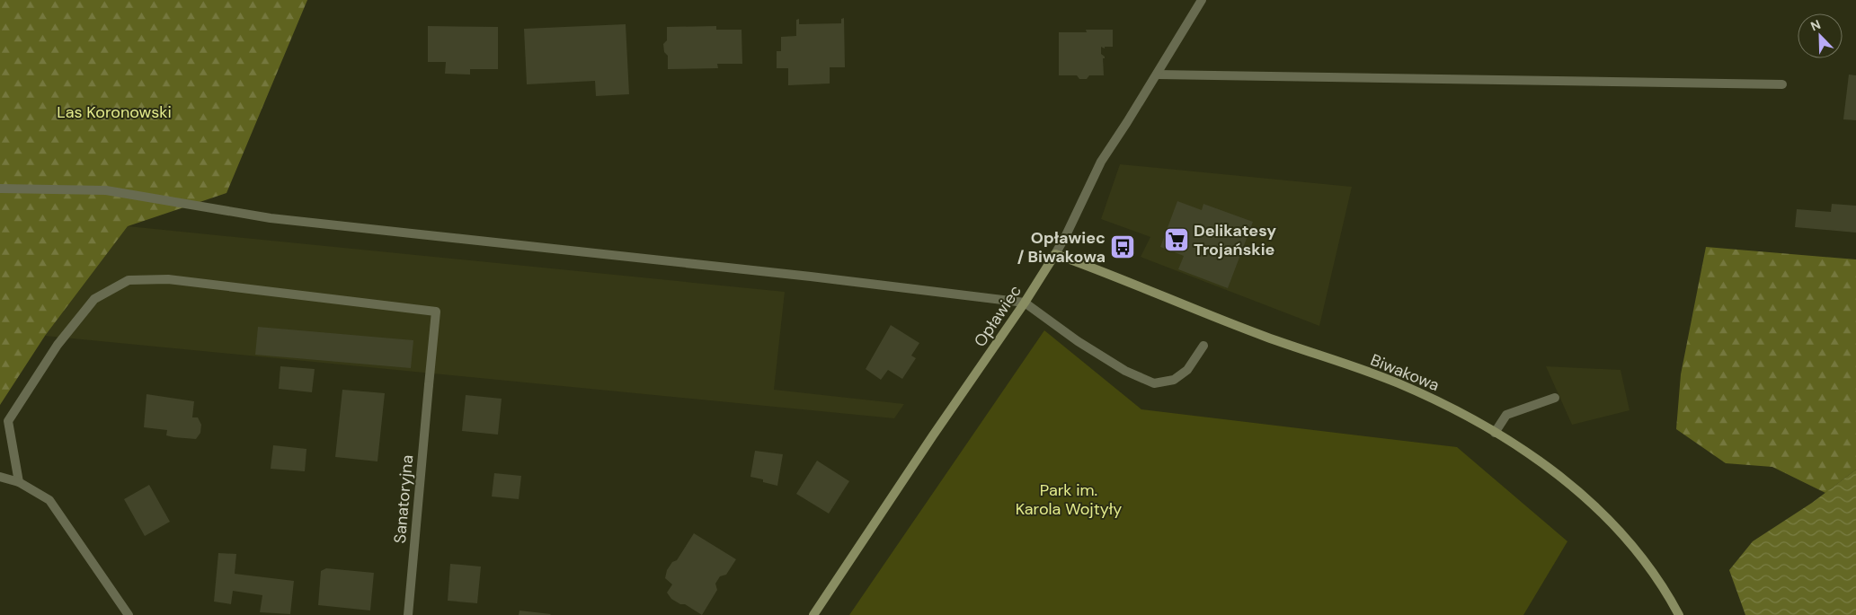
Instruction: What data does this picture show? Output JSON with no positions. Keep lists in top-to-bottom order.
{
  "streets": {
    "street": ["Opławiec", "Biwakowa", "Sanatoryjna"]
  },
  "crossings": [
    ["Opławiec", "Biwakowa"]
  ],
  "parks": ["Las Koronowski", "Park im. Karola Wojtyły"],
  "places": {
    "supermarket": ["Delikatesy Trojańskie"],
    "bus stop": ["Opławiec / Biwakowa"]
  },
  "north": "top left"
}
